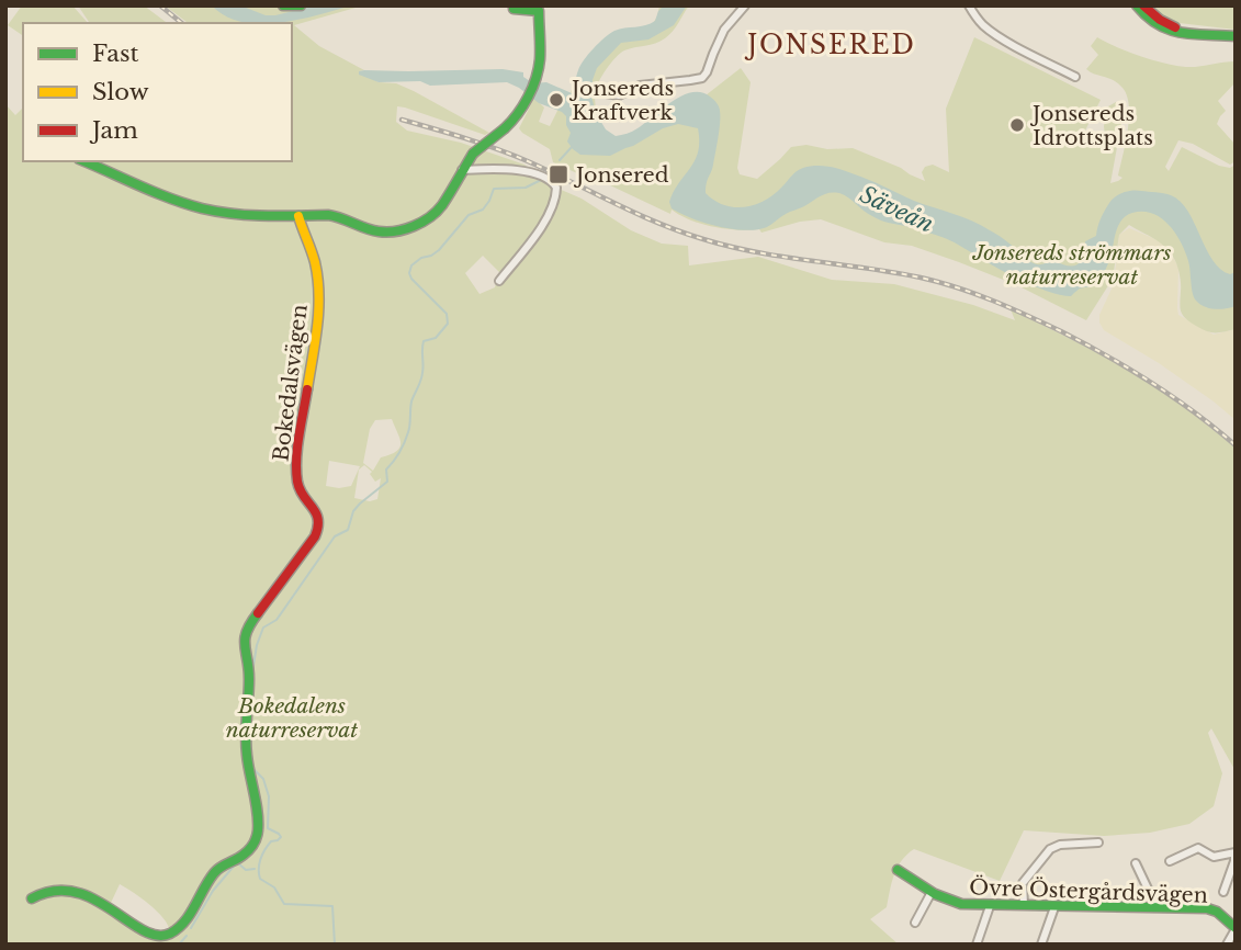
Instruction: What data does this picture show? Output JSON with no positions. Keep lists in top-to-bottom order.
{
  "streets": {
    "street": ["Bokedalsvägen", "Övre Östergårdsvägen"]
  },
  "districts": ["JONSERED"],
  "water": ["Säveån"],
  "parks": ["Jonsereds strömmars naturreservat", "Bokedalens naturreservat"],
  "places": {
    "other": ["Jonsereds Kraftverk", "Jonsereds Idrottsplats"],
    "transit": ["Jonsered"]
  },
  "legend": ["Fast", "Slow", "Jam"]
}
